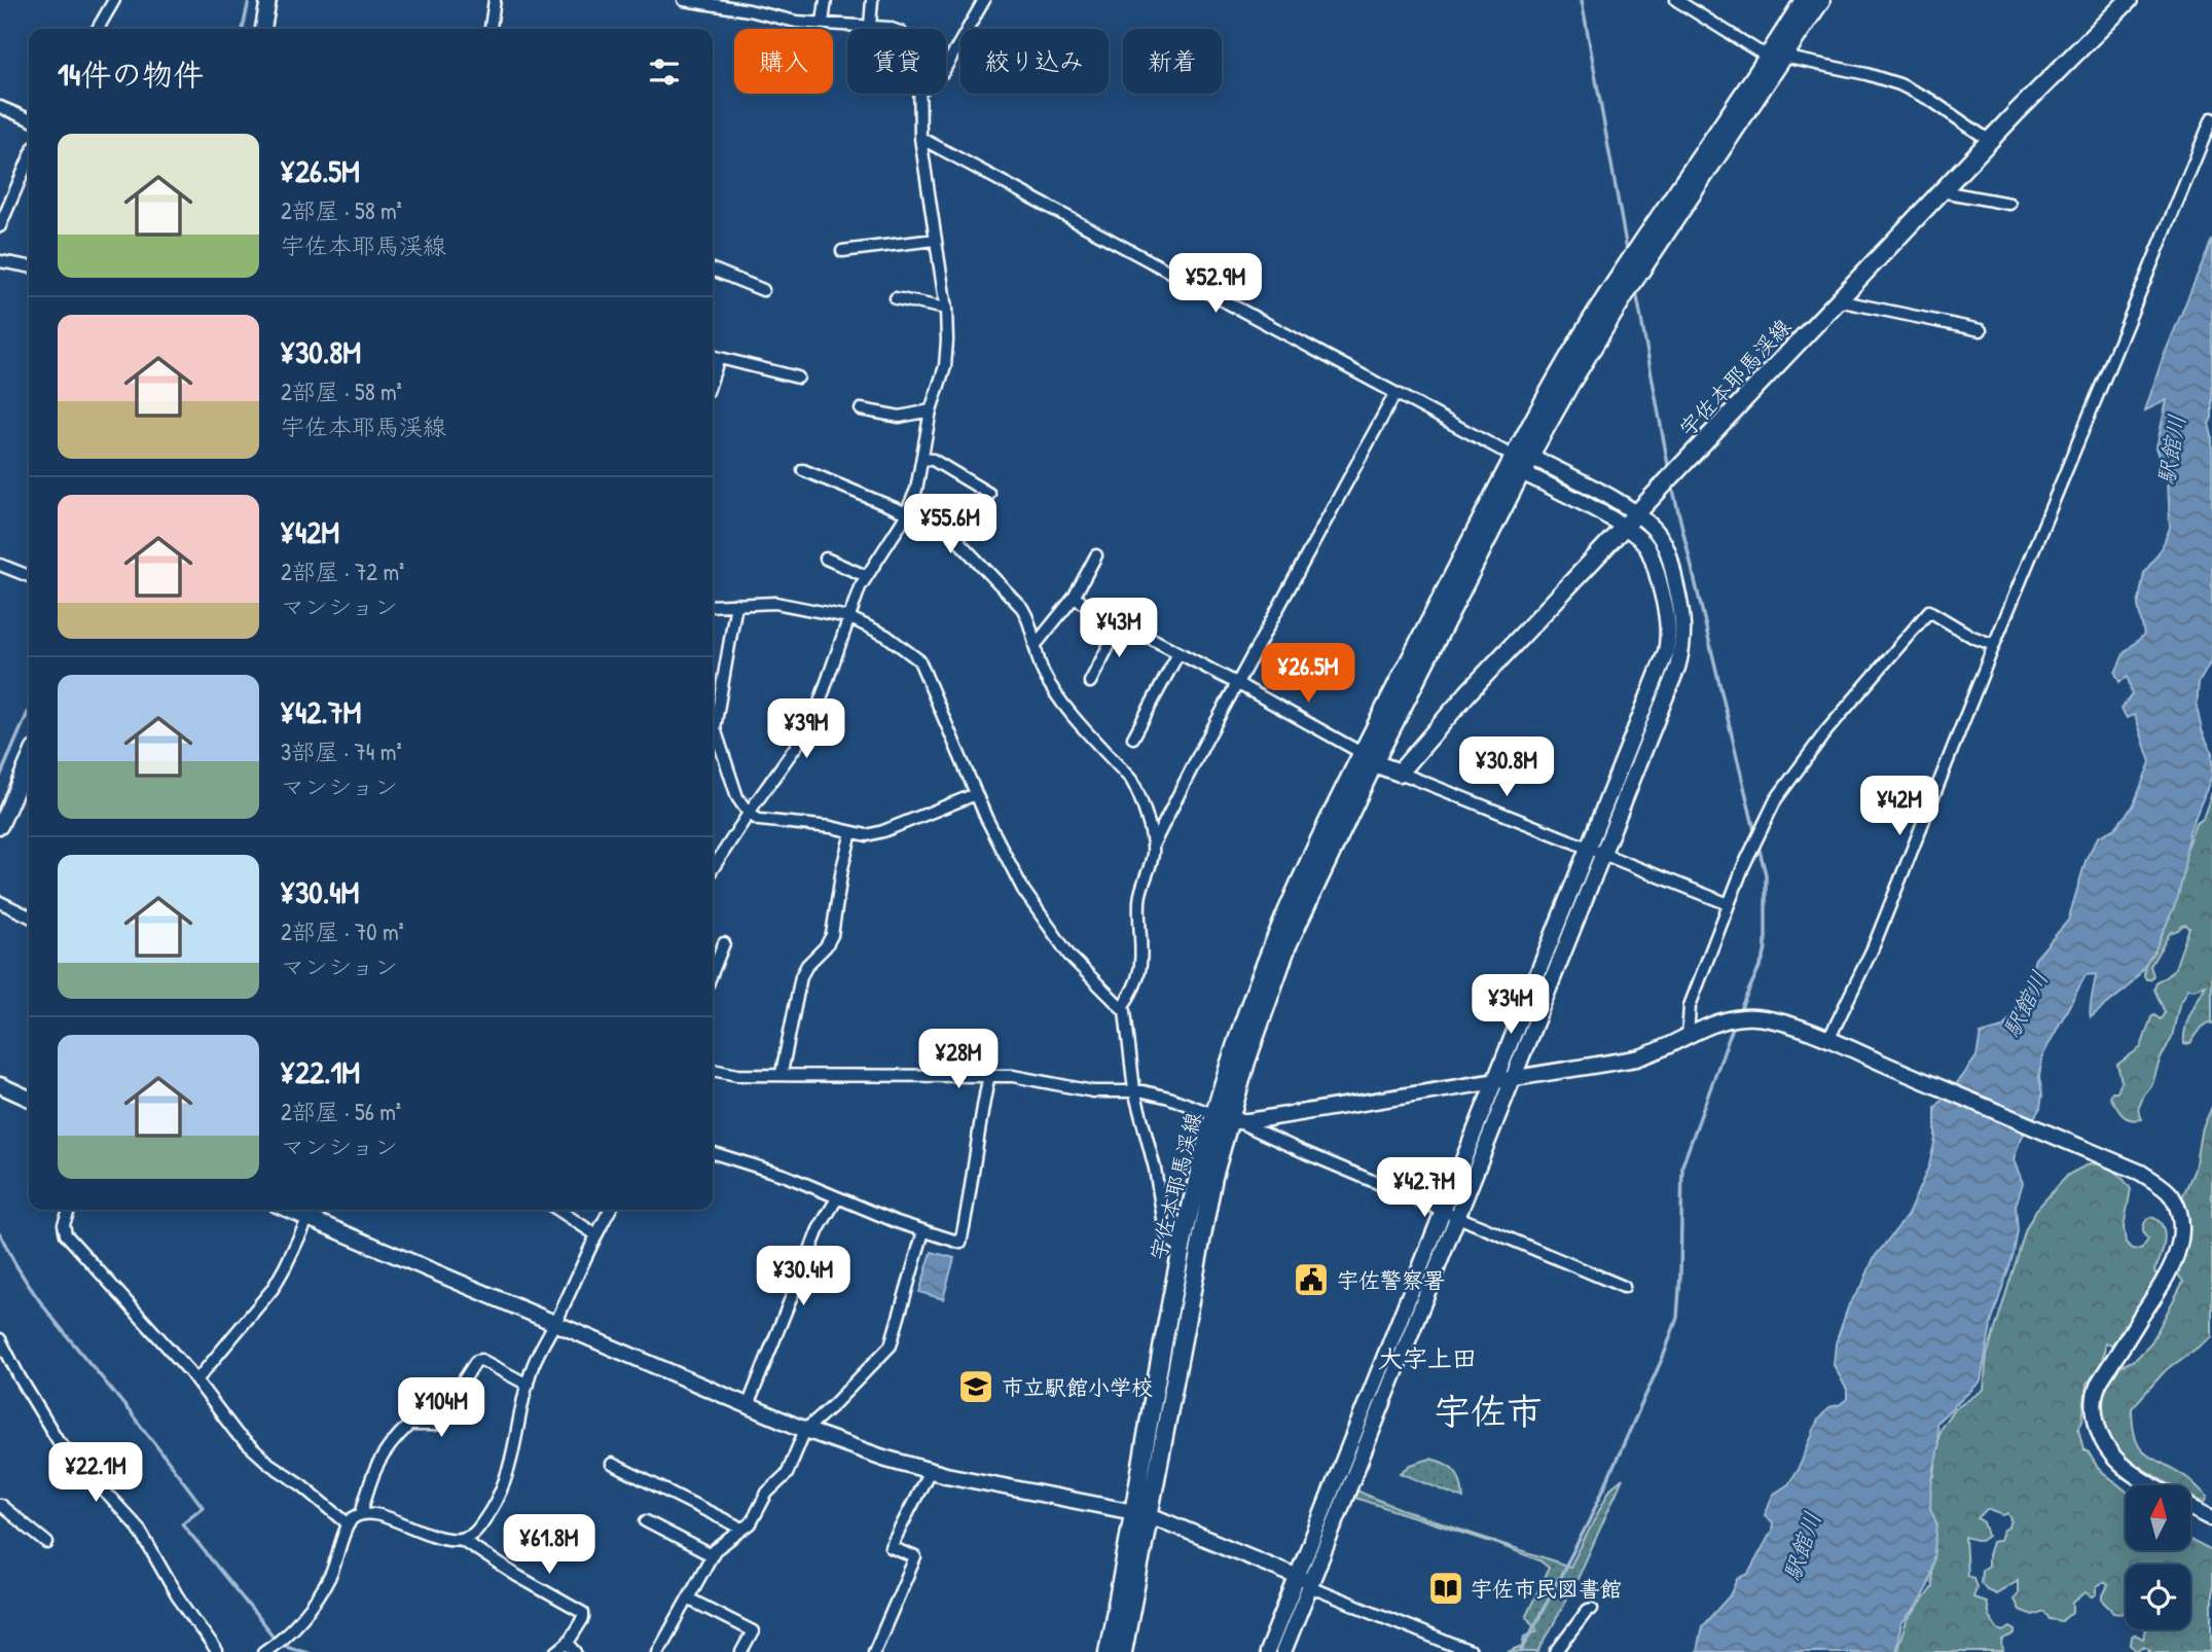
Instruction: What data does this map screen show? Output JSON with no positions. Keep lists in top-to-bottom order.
{
  "streets": {
    "main road": ["宇佐本耶馬渓線"]
  },
  "districts": ["大字上田", "宇佐市"],
  "water": ["駅館川"],
  "places": {
    "public building": ["宇佐警察署"],
    "school or university": ["市立駅館小学校"],
    "library": ["宇佐市民図書館"]
  },
  "north": "top",
  "page": {
    "chip": [
      "購入",
      "賃貸",
      "絞り込み",
      "新着"
    ],
    "heading": "14件の物件",
    "list": [
      {
        "name": "¥26.5M",
        "note": "2部屋 · 58 m² · 宇佐本耶馬渓線"
      },
      {
        "name": "¥30.8M",
        "note": "2部屋 · 58 m² · 宇佐本耶馬渓線"
      },
      {
        "name": "¥42M",
        "note": "2部屋 · 72 m² · マンション"
      },
      {
        "name": "¥42.7M",
        "note": "3部屋 · 74 m² · マンション"
      },
      {
        "name": "¥30.4M",
        "note": "2部屋 · 70 m² · マンション"
      },
      {
        "name": "¥22.1M",
        "note": "2部屋 · 56 m² · マンション"
      }
    ],
    "price": [
      "¥52.9M",
      "¥55.6M",
      "¥43M",
      "¥26.5M",
      "¥39M",
      "¥30.8M",
      "¥42M",
      "¥34M",
      "¥28M",
      "¥42.7M",
      "¥30.4M",
      "¥104M",
      "¥22.1M",
      "¥61.8M"
    ]
  }
}
